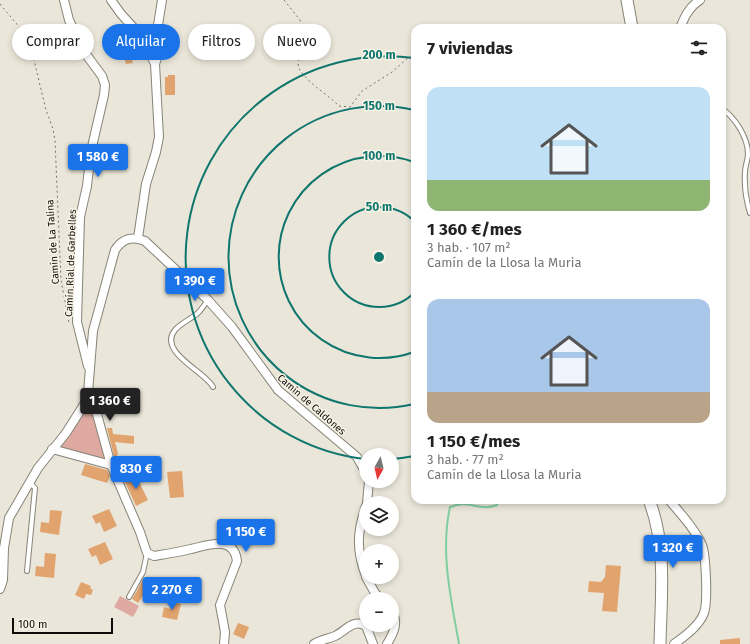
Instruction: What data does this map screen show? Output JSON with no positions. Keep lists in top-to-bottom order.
{
  "streets": {
    "street": ["Camín Rial de Garbelles", "Camín de Caldones"],
    "path": ["Camín de La Talina"]
  },
  "scale_bar": "100 m",
  "north": "bottom",
  "page": {
    "chip": [
      "Comprar",
      "Alquilar",
      "Filtros",
      "Nuevo"
    ],
    "heading": "7 viviendas",
    "list": [
      {
        "name": "1 360 €/mes",
        "note": "3 hab. · 107 m² · Camín de la Llosa la Muria"
      },
      {
        "name": "1 150 €/mes",
        "note": "3 hab. · 77 m² · Camín de la Llosa la Muria"
      }
    ],
    "price": [
      "1 580 €",
      "1 390 €",
      "1 360 €",
      "830 €",
      "1 150 €",
      "1 320 €",
      "2 270 €"
    ],
    "map_buttons": ["+", "−"],
    "scale": "100 m"
  },
  "rings": [
    "200 m",
    "150 m",
    "100 m",
    "50 m"
  ]
}
